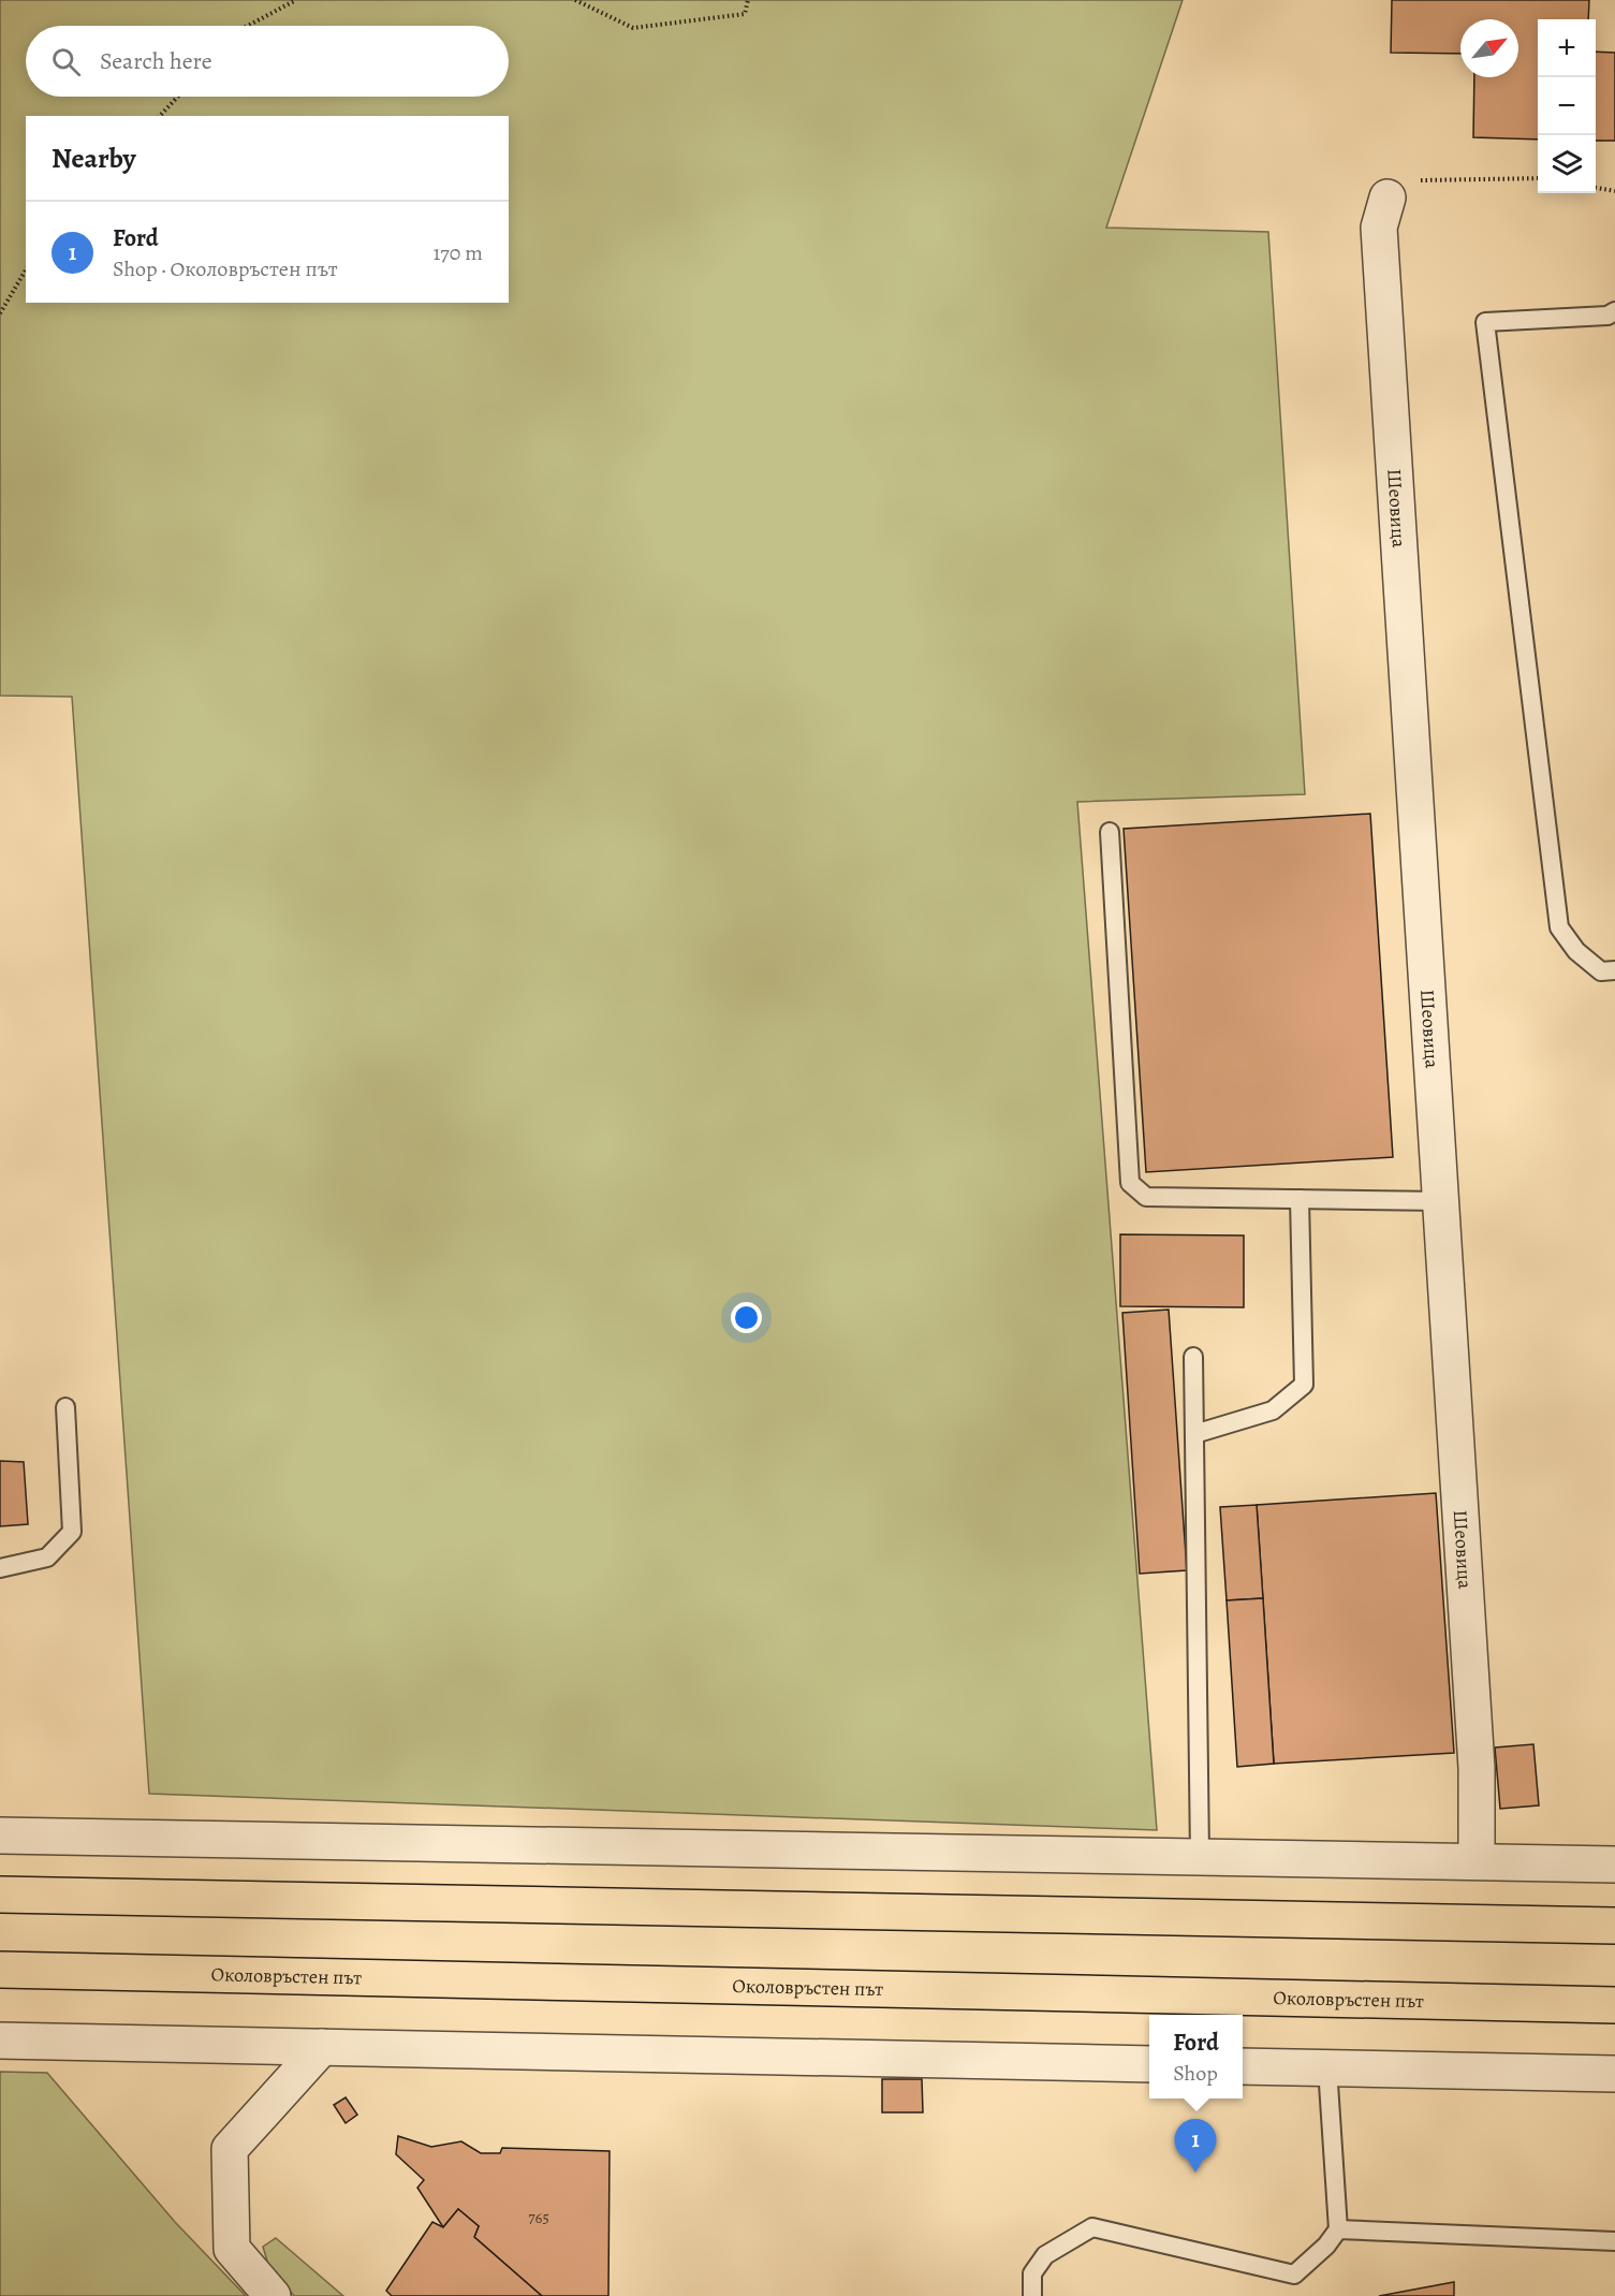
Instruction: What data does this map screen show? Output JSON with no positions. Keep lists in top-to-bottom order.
{
  "streets": {
    "highway": ["Околовръстен път"],
    "street": ["Шеовица"]
  },
  "house_numbers": ["765"],
  "north": "top right",
  "page": {
    "map_buttons": ["+", "−"],
    "search": "Search here",
    "heading": "Nearby",
    "list": [
      {
        "mark": "1",
        "name": "Ford",
        "note": "Shop · Околовръстен път",
        "value": "170 m"
      }
    ],
    "popup": ["Ford", "Shop"],
    "pins": "1"
  }
}
